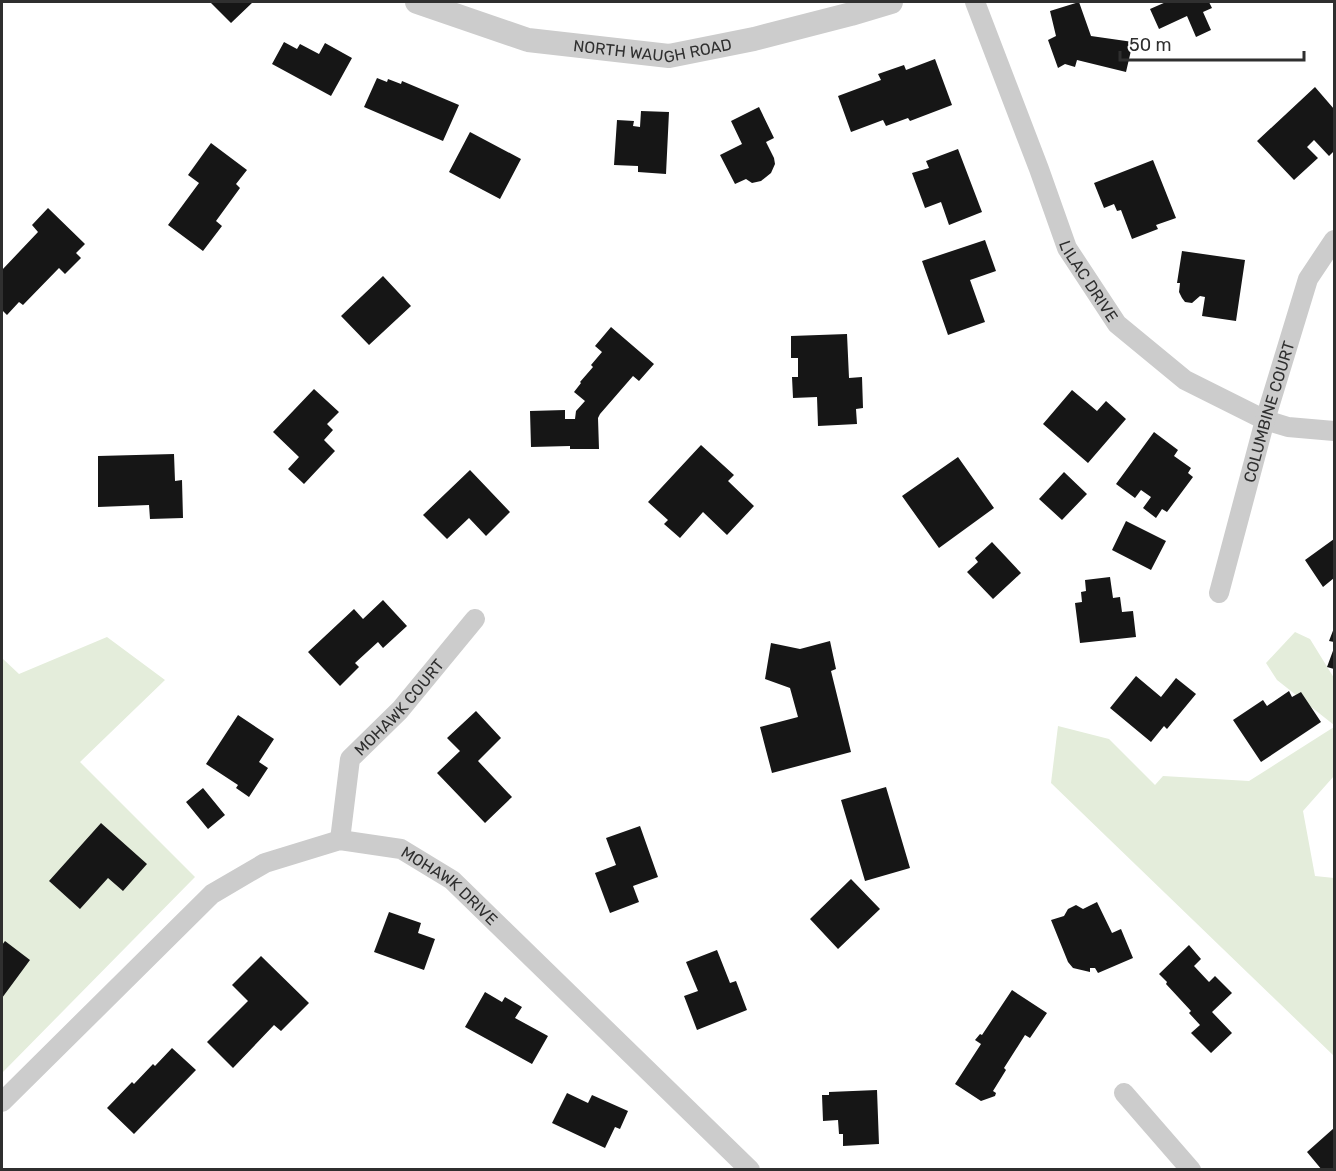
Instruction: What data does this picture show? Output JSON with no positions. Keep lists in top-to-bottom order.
{
  "streets": {
    "street": [
      "NORTH WAUGH ROAD",
      "LILAC DRIVE",
      "COLUMBINE COURT",
      "MOHAWK COURT",
      "MOHAWK DRIVE"
    ]
  },
  "crossings": [
    ["LILAC DRIVE", "COLUMBINE COURT"],
    ["MOHAWK COURT", "MOHAWK DRIVE"]
  ],
  "scale_bar": "50 m"
}
